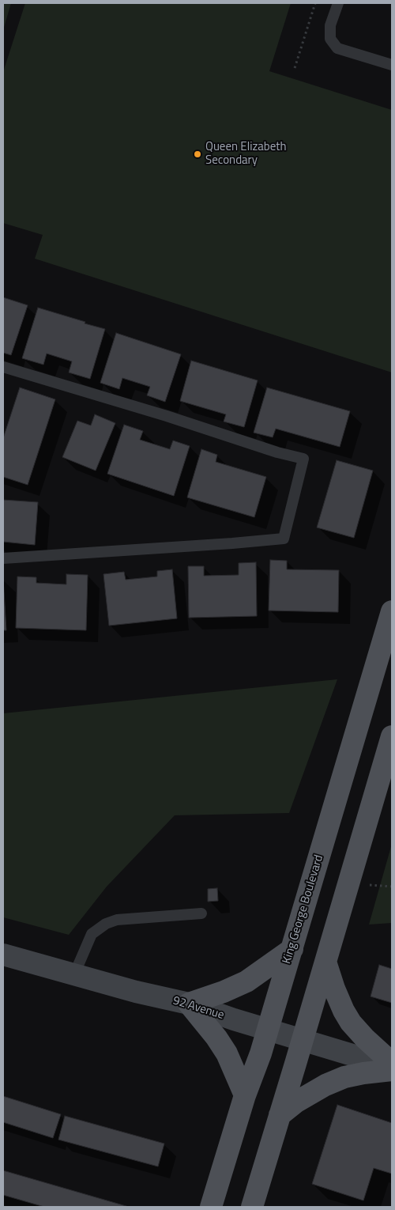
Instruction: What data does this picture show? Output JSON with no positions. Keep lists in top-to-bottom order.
{
  "streets": {
    "main road": ["King George Boulevard", "92 Avenue"]
  },
  "crossings": [
    ["King George Boulevard", "92 Avenue"]
  ],
  "places": ["Queen Elizabeth Secondary"]
}
